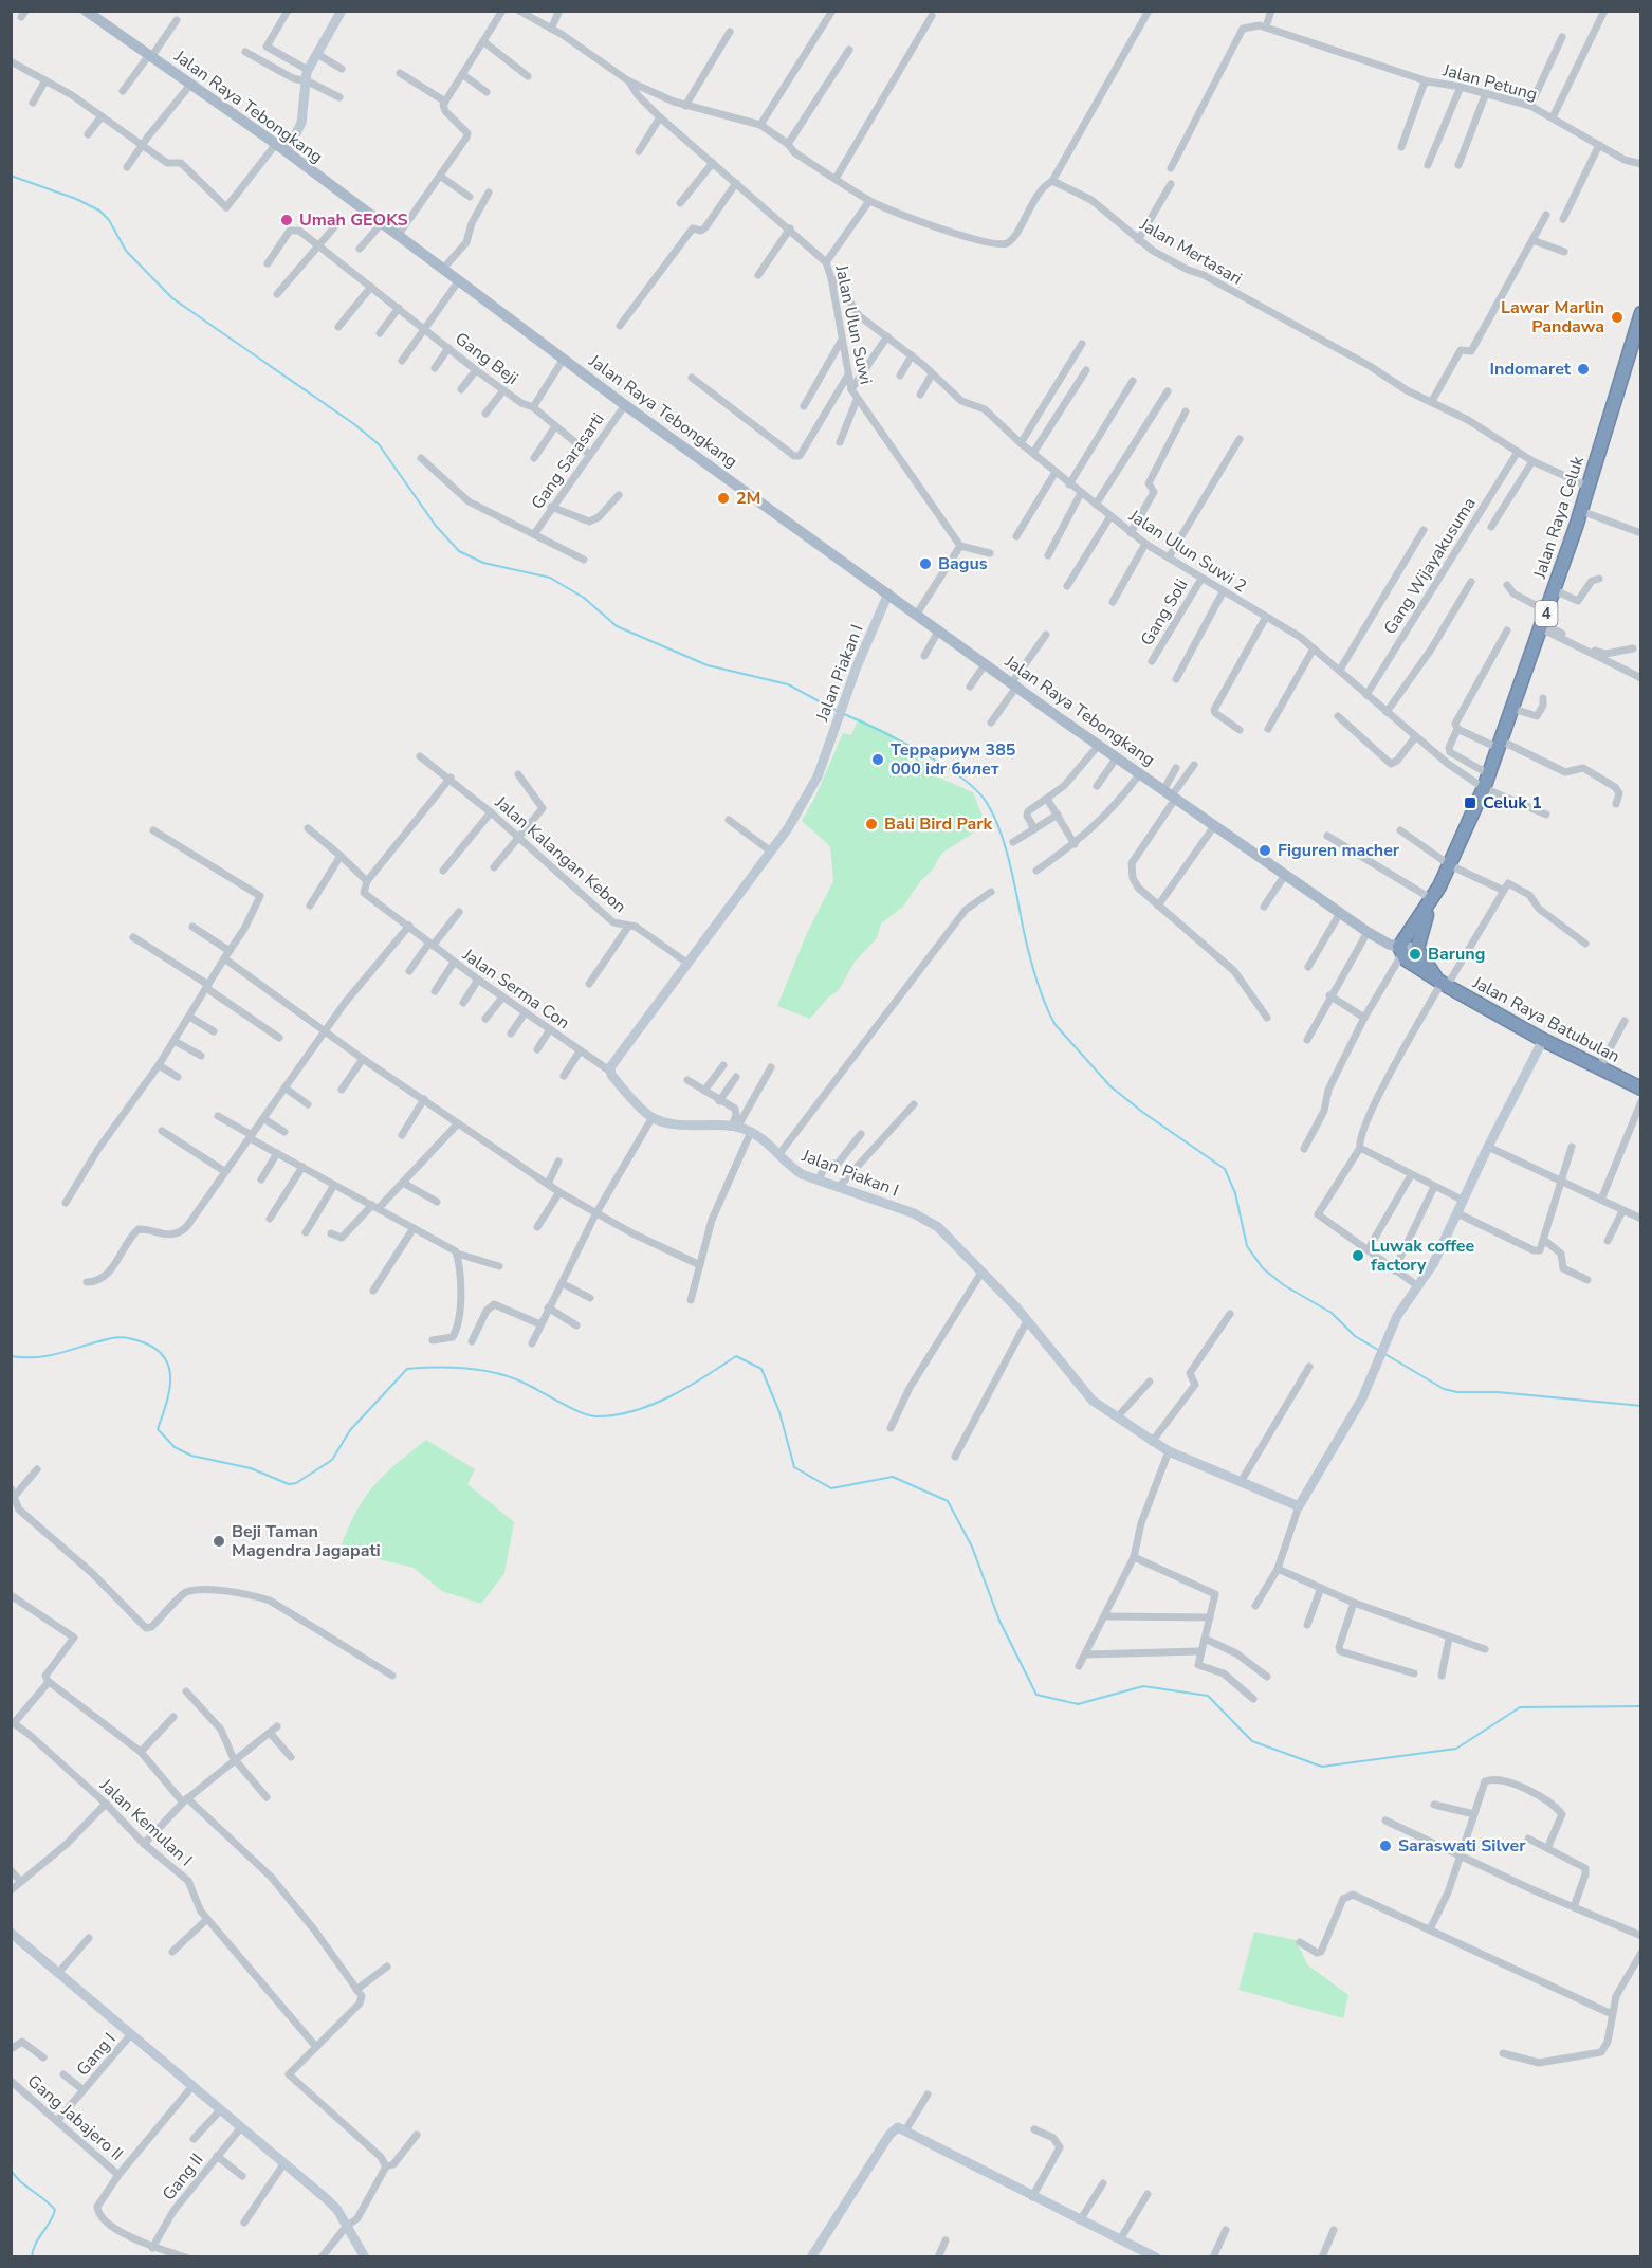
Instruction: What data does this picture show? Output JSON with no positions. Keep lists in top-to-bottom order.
{
  "streets": {
    "highway": ["Jalan Raya Celuk", "4", "Jalan Raya Batubulan"],
    "main road": ["Jalan Raya Tebongkang"],
    "street": [
      "Jalan Petung",
      "Jalan Mertasari",
      "Jalan Ulun Suwi",
      "Gang Beji",
      "Gang Sarasarti",
      "Jalan Ulun Suwi 2",
      "Gang Wijayakusuma",
      "Gang Soli",
      "Jalan Piakan I",
      "Jalan Kalangan Kebon",
      "Jalan Serma Con",
      "Jalan Kemulan I",
      "Gang I",
      "Gang Jabajero II",
      "Gang II"
    ]
  },
  "crossings": [
    ["Jalan Raya Tebongkang", "Gang Sarasarti"],
    ["Jalan Raya Tebongkang", "Jalan Raya Celuk"],
    ["Jalan Raya Tebongkang", "Jalan Piakan I"],
    ["Jalan Raya Tebongkang", "Jalan Raya Batubulan"],
    ["Jalan Mertasari", "Jalan Raya Celuk"],
    ["Jalan Mertasari", "Gang Wijayakusuma"],
    ["Jalan Ulun Suwi", "Jalan Ulun Suwi 2"],
    ["Gang Beji", "Gang Sarasarti"],
    ["Jalan Raya Celuk", "Jalan Ulun Suwi 2"],
    ["Jalan Raya Celuk", "Jalan Raya Batubulan"],
    ["Jalan Ulun Suwi 2", "Gang Wijayakusuma"],
    ["Jalan Ulun Suwi 2", "Gang Soli"],
    ["Jalan Piakan I", "Jalan Kalangan Kebon"],
    ["Jalan Piakan I", "Jalan Serma Con"],
    ["Gang I", "Gang Jabajero II"]
  ],
  "places": {
    "other": [
      "Umah GEOKS",
      "Lawar Marlin Pandawa",
      "Indomaret",
      "2M",
      "Bagus",
      "Террариум 385 000 idr билет",
      "Bali Bird Park",
      "Figuren macher",
      "Barung",
      "Luwak coffee factory",
      "Beji Taman Magendra Jagapati",
      "Saraswati Silver"
    ],
    "transit": ["Celuk 1"]
  }
}
